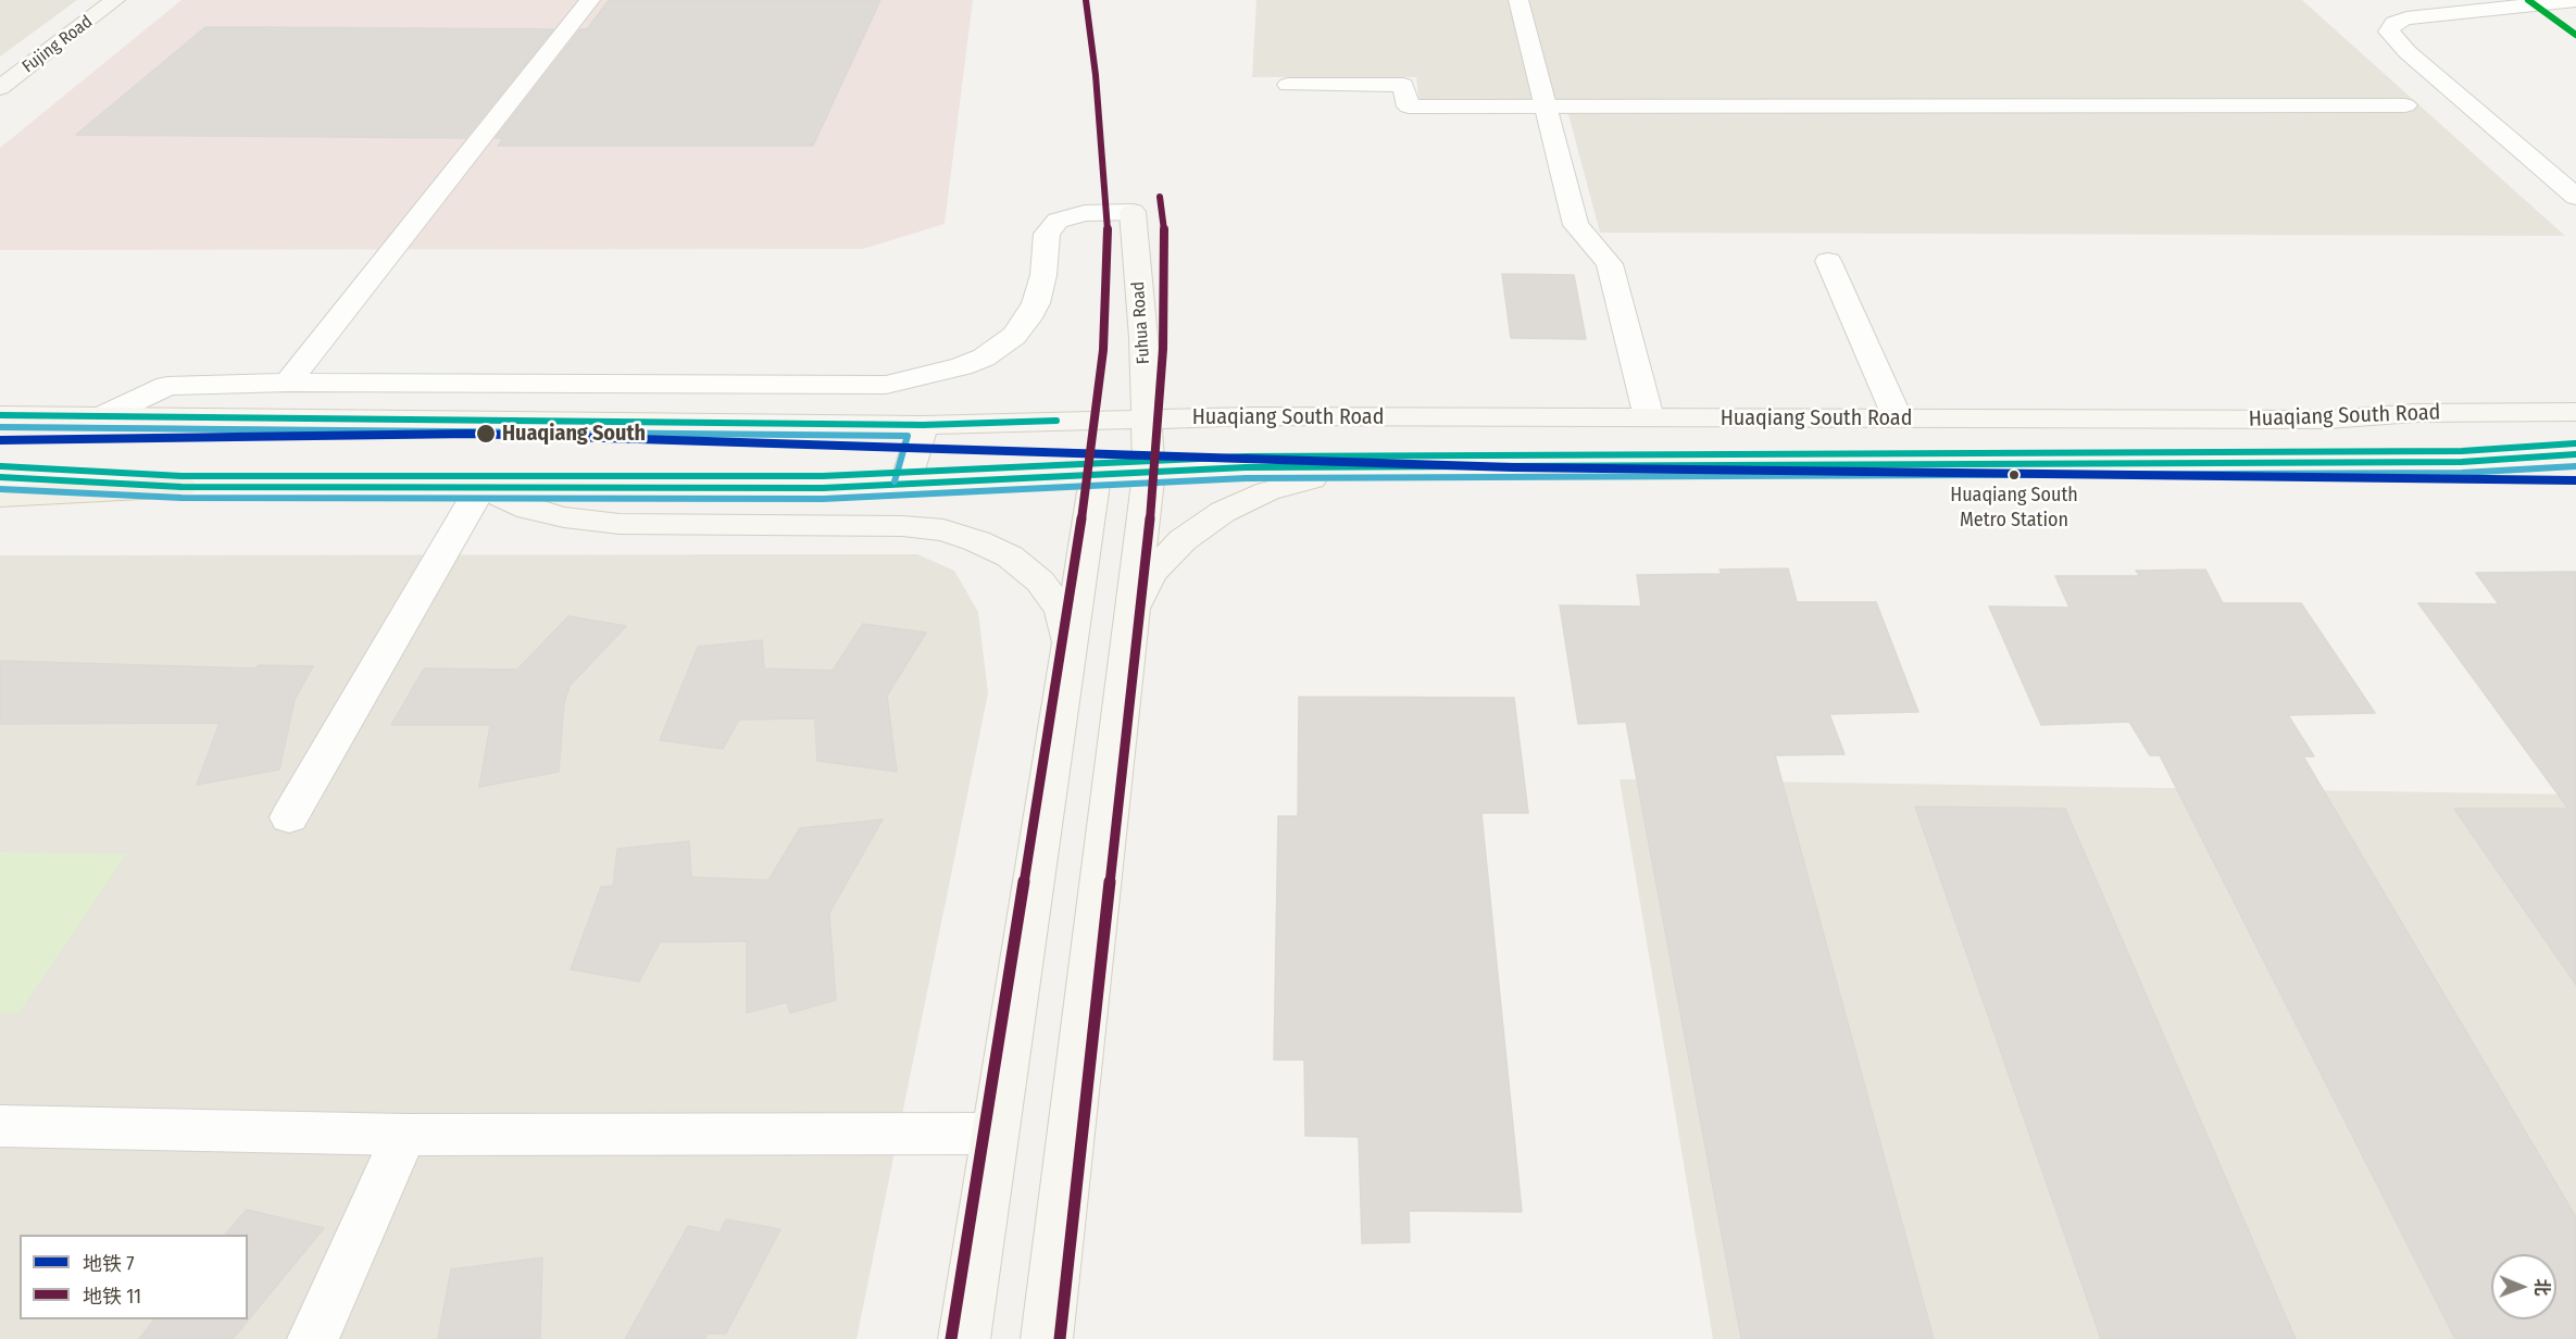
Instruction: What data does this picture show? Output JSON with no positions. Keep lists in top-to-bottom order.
{
  "streets": {
    "main road": ["Fujing Road", "Fuhua Road", "Huaqiang South Road"]
  },
  "crossings": [
    ["Fuhua Road", "Huaqiang South Road"]
  ],
  "places": ["Huaqiang South", "Huaqiang South Metro Station"],
  "lines": ["metro line 11", "metro line 7"],
  "legend": ["地铁 7", "地铁 11"],
  "north": "right"
}
